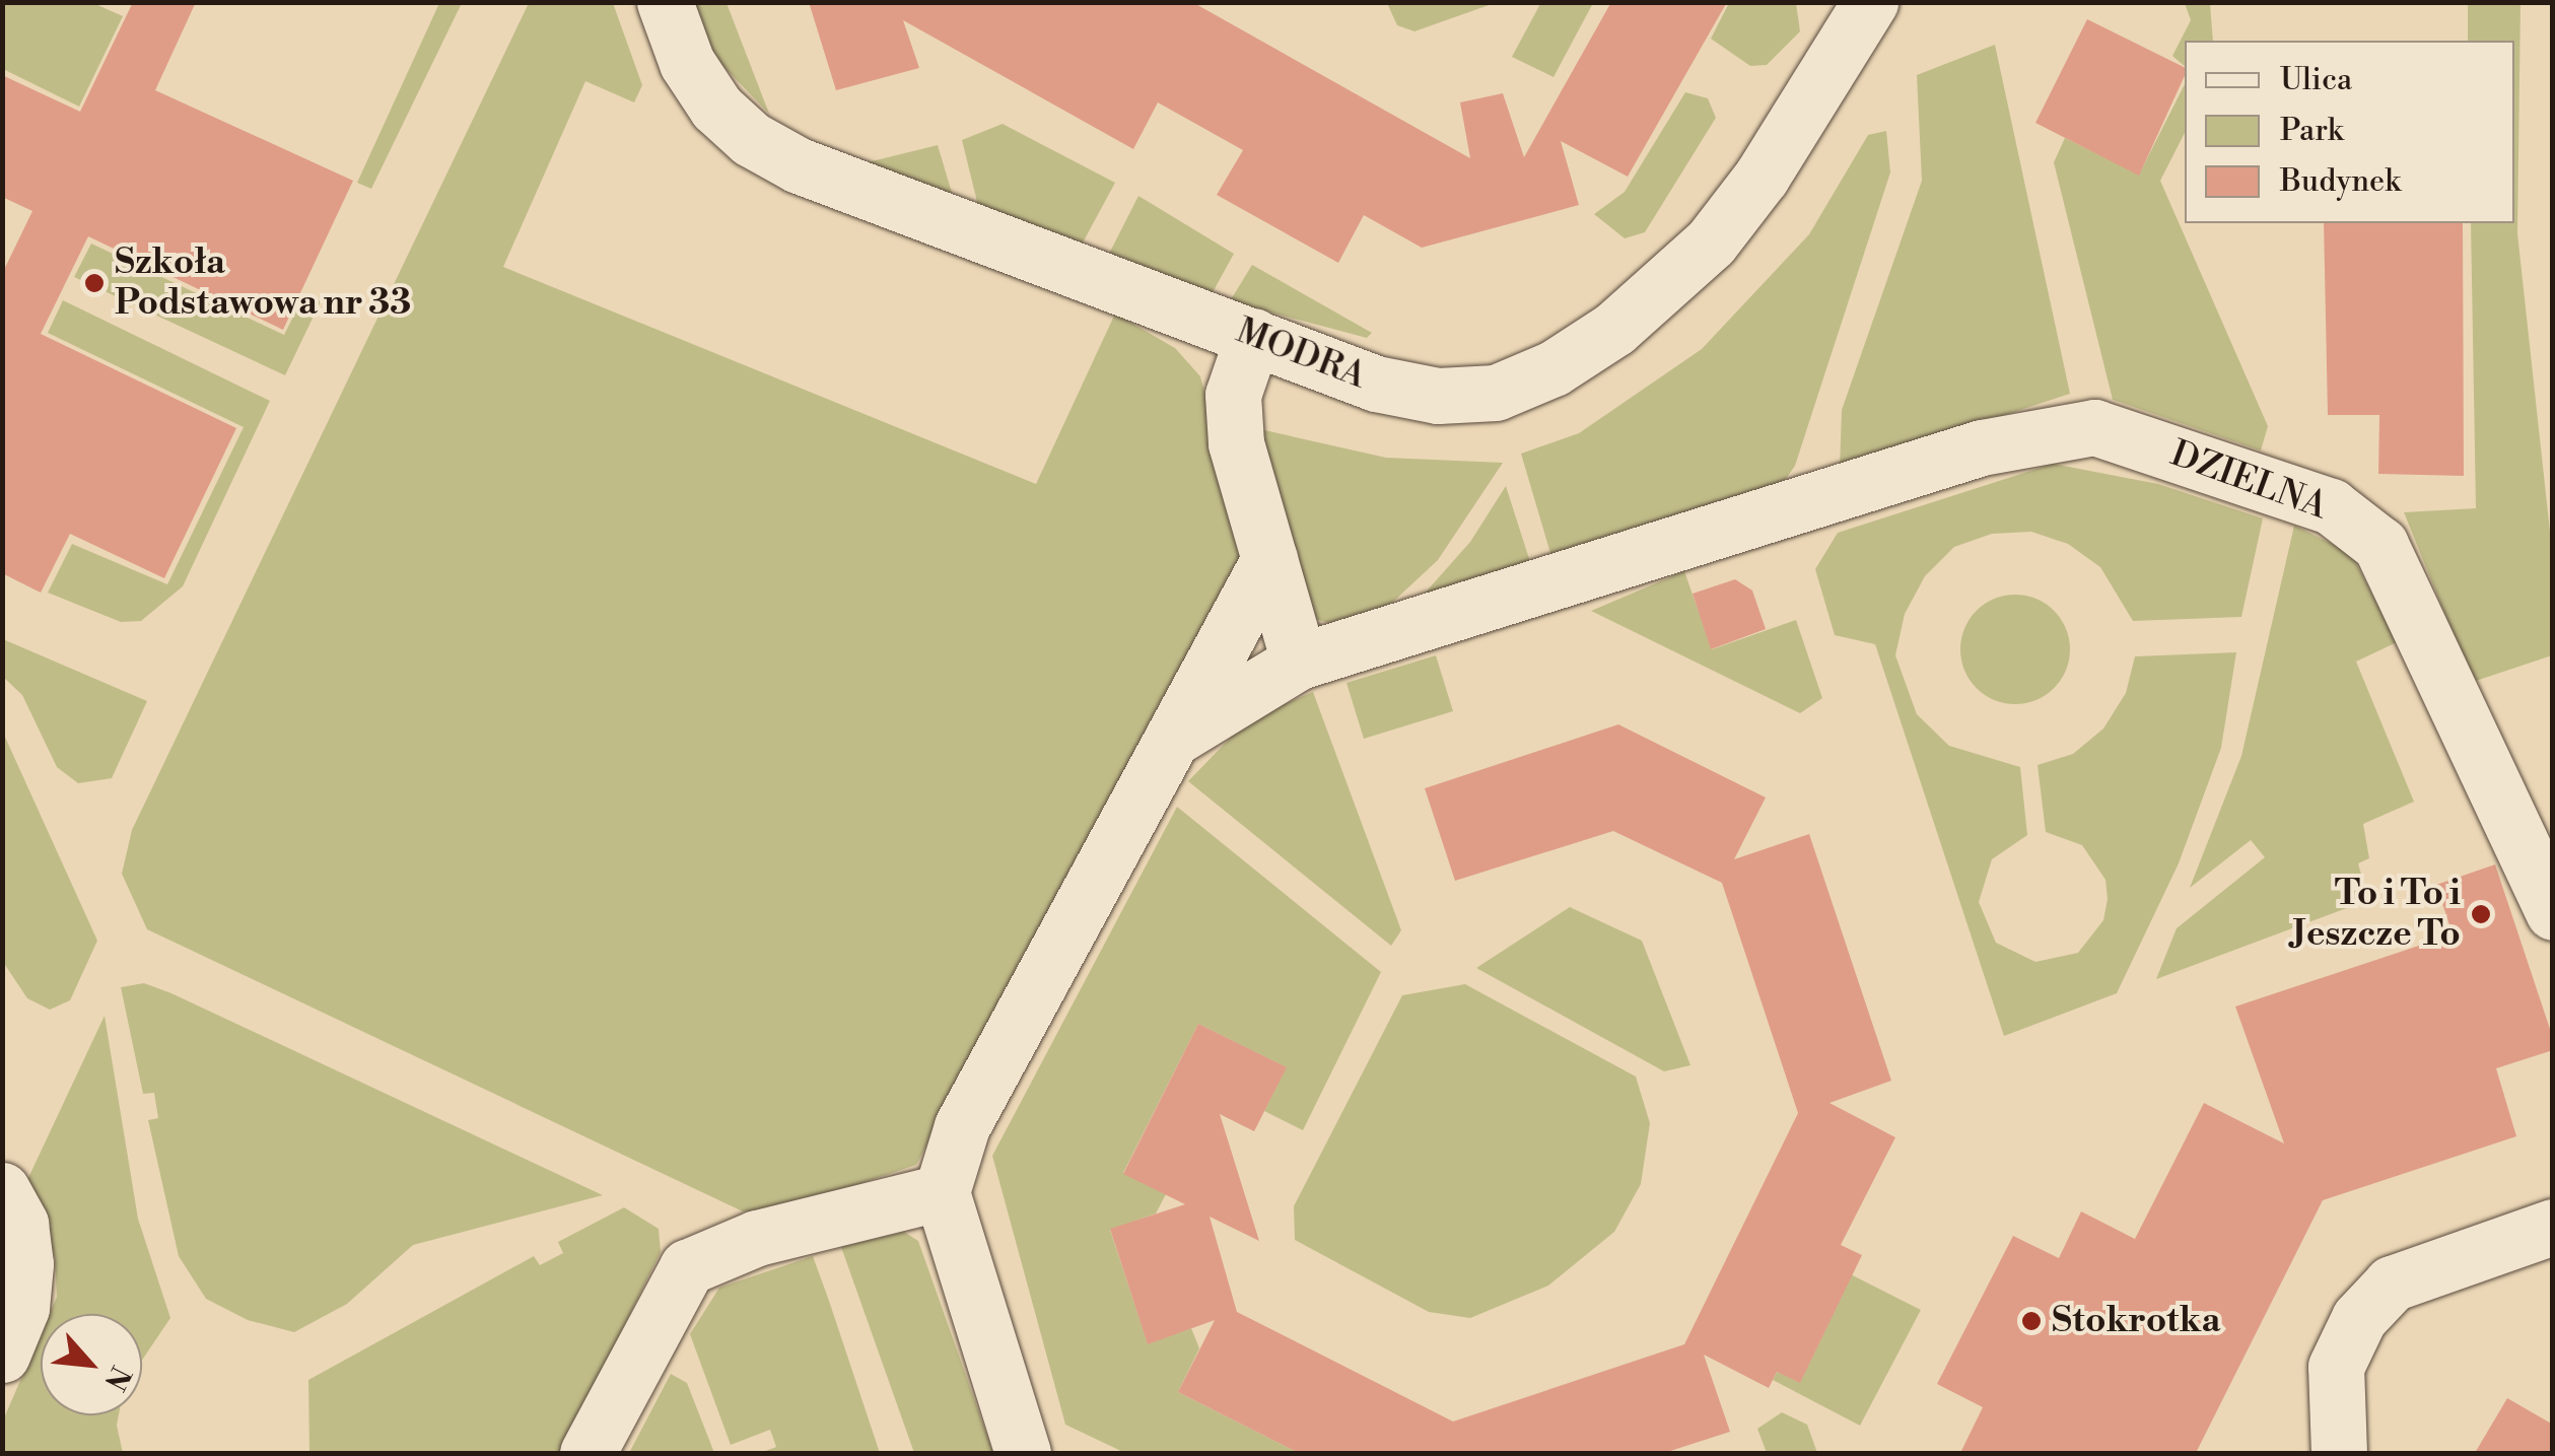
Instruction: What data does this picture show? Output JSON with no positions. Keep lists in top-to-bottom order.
{
  "streets": {
    "street": ["MODRA", "DZIELNA"]
  },
  "places": ["Szkoła Podstawowa nr 33", "To i To i Jeszcze To", "Stokrotka"],
  "legend": ["Ulica", "Park", "Budynek"],
  "north": "bottom right"
}
